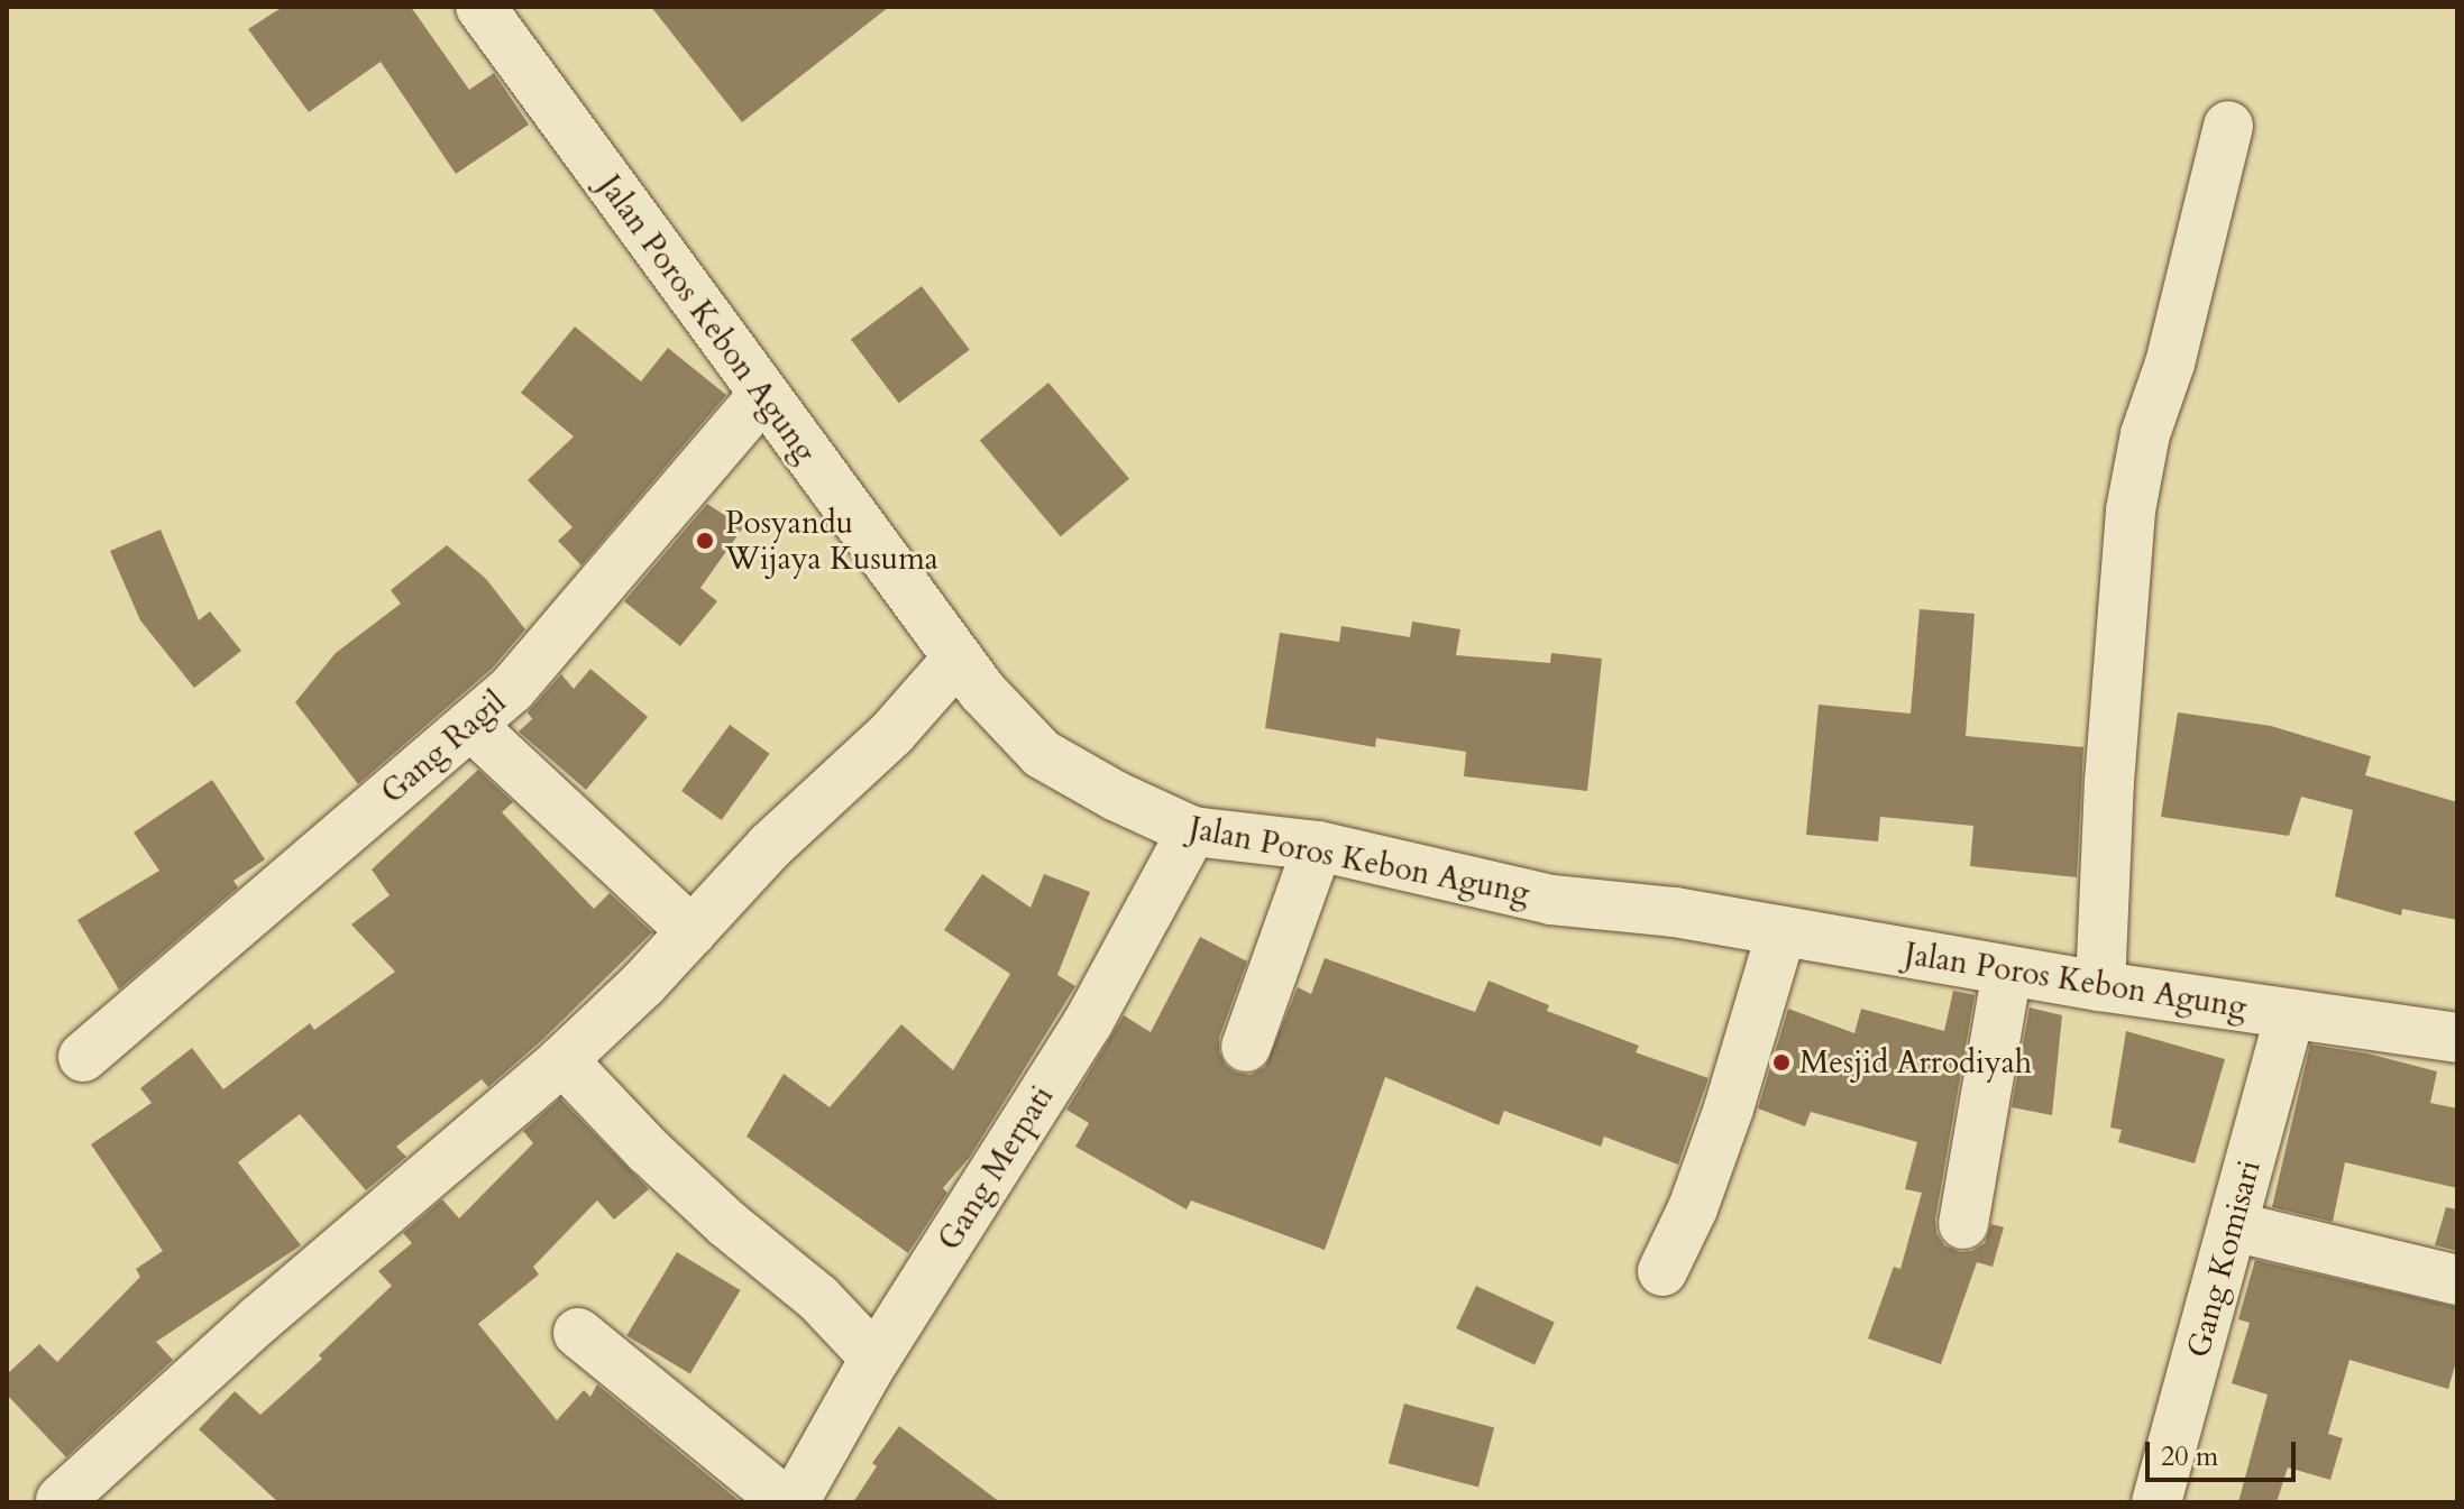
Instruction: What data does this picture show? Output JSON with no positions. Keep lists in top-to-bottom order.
{
  "streets": {
    "street": [
      "Jalan Poros Kebon Agung",
      "Gang Ragil",
      "Gang Merpati",
      "Gang Komisari"
    ]
  },
  "crossings": [
    ["Jalan Poros Kebon Agung", "Gang Ragil"],
    ["Jalan Poros Kebon Agung", "Gang Merpati"],
    ["Jalan Poros Kebon Agung", "Gang Komisari"]
  ],
  "places": ["Posyandu Wijaya Kusuma", "Mesjid Arrodiyah"],
  "scale_bar": "20 m"
}
